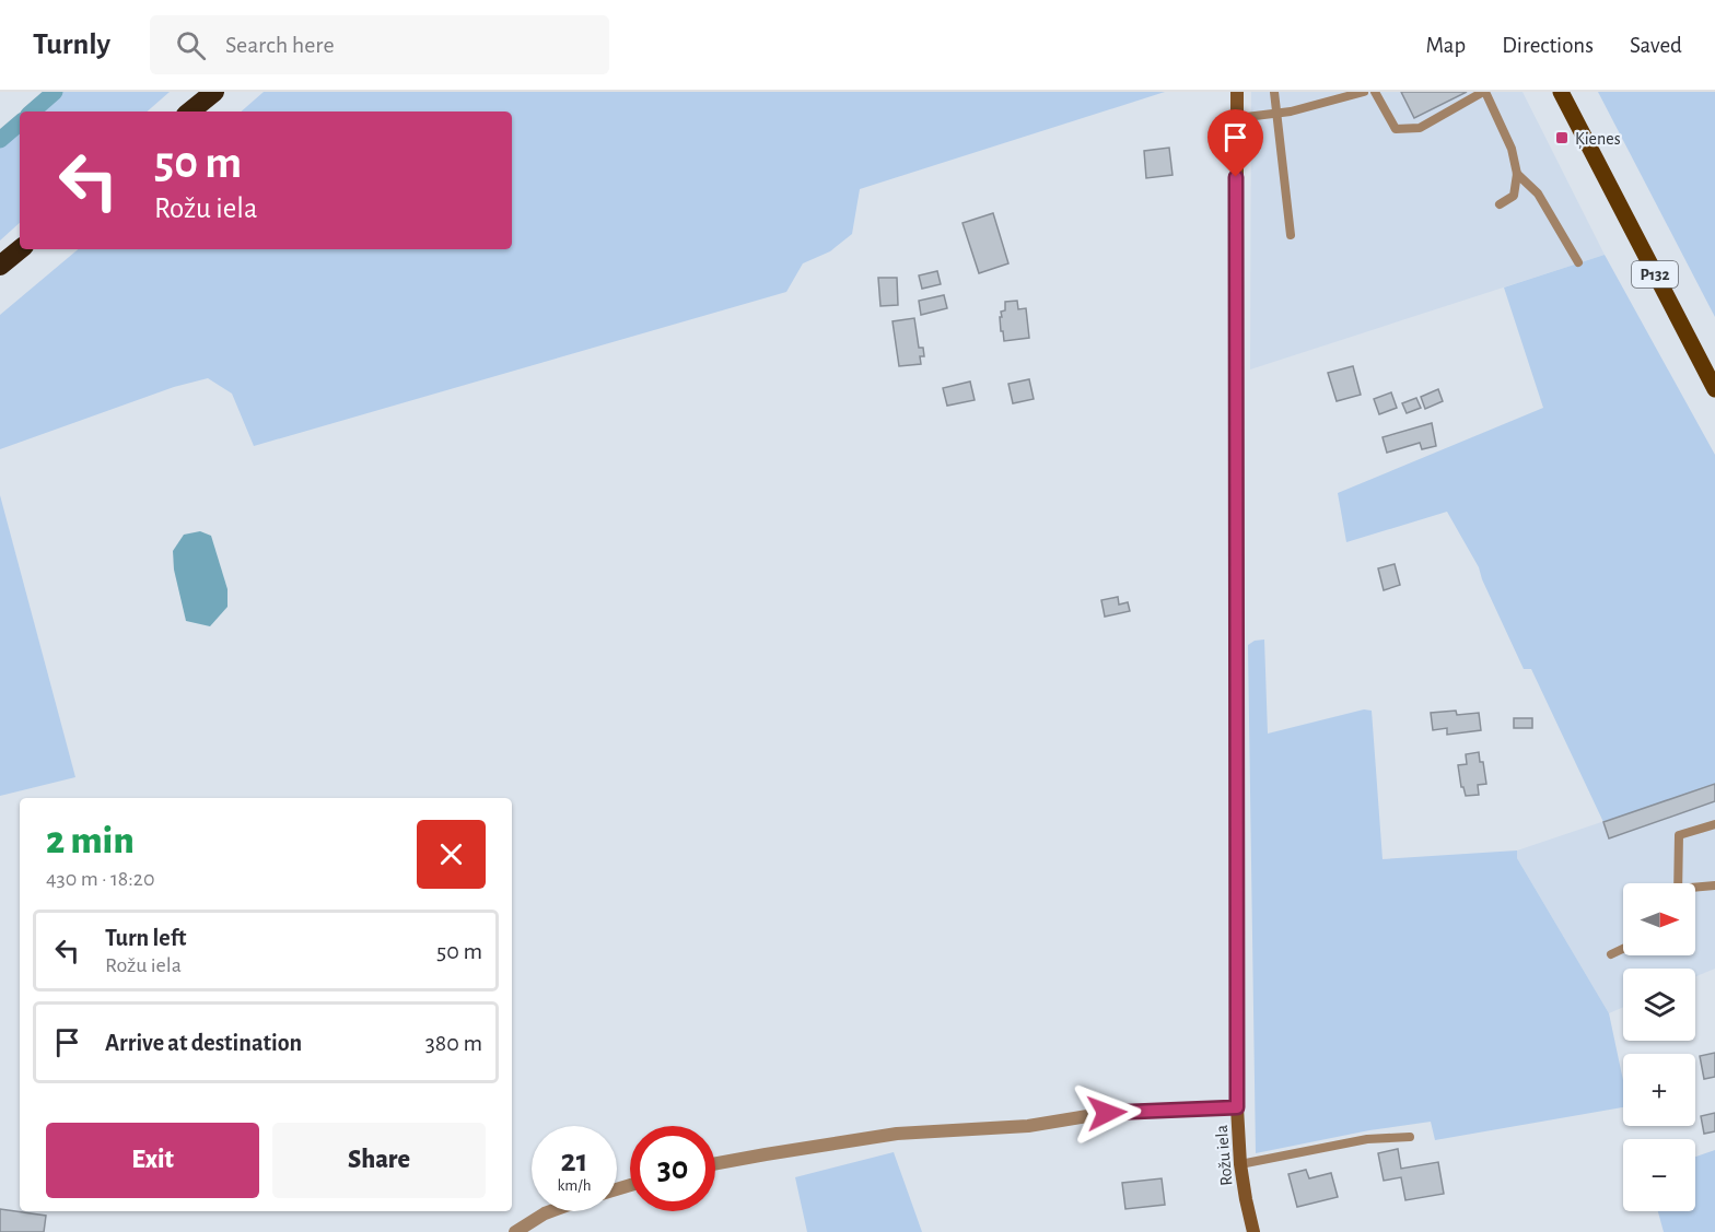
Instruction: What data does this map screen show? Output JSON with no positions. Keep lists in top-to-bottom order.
{
  "streets": {
    "main road": ["P132"],
    "street": ["Rožu iela"]
  },
  "places": {
    "transit": ["Ķienes"]
  },
  "north": "right",
  "page": {
    "header": "Turnly",
    "search": "Search here",
    "nav": ["Map", "Directions", "Saved"],
    "turn": ["50 m", "Rožu iela"],
    "heading": ["2 min", "430 m · 18:20"],
    "map_buttons": ["+", "−"],
    "list": [
      {
        "name": "Turn left",
        "note": "Rožu iela",
        "value": "50 m"
      },
      {
        "name": "Arrive at destination",
        "value": "380 m"
      }
    ],
    "buttons": ["Exit", "Share"],
    "speed": "21 km/h",
    "limit": "30"
  }
}
